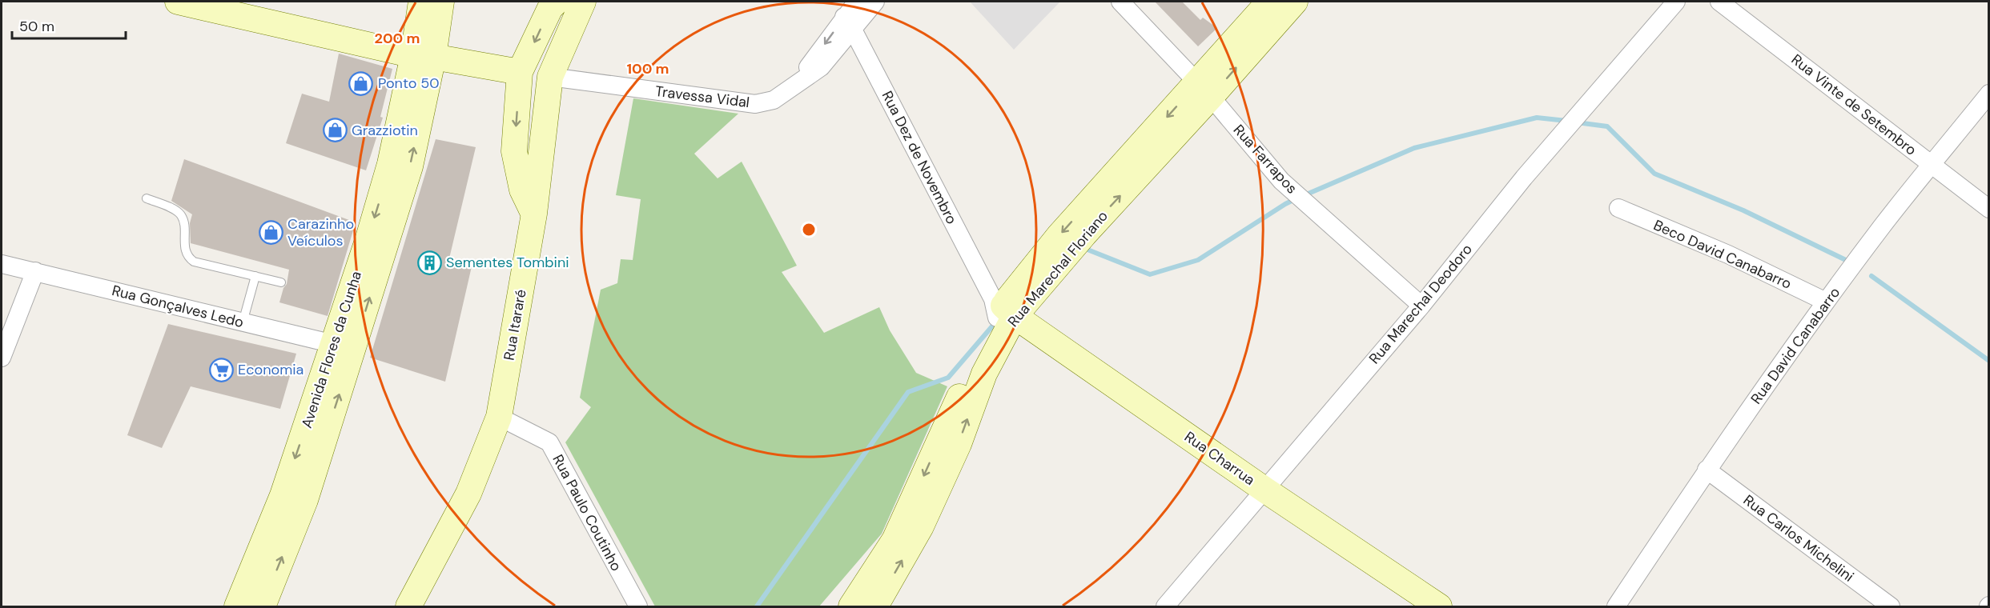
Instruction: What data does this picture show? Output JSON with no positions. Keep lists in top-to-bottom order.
{
  "streets": {
    "street": [
      "Travessa Vidal",
      "Rua Vinte de Setembro",
      "Rua Dez de Novembro",
      "Rua Farrapos",
      "Beco David Canabarro",
      "Rua Marechal Floriano",
      "Rua Marechal Deodoro",
      "Rua Gonçalves Ledo",
      "Rua Itararé",
      "Rua David Canabarro",
      "Avenida Flores da Cunha",
      "Rua Charrua",
      "Rua Paulo Coutinho",
      "Rua Carlos Michelini"
    ]
  },
  "crossings": [
    ["Travessa Vidal", "Rua Dez de Novembro"],
    ["Travessa Vidal", "Rua Itararé"],
    ["Rua Vinte de Setembro", "Rua David Canabarro"],
    ["Rua Dez de Novembro", "Rua Marechal Floriano"],
    ["Rua Dez de Novembro", "Rua Charrua"],
    ["Rua Farrapos", "Rua Marechal Floriano"],
    ["Rua Farrapos", "Rua Marechal Deodoro"],
    ["Beco David Canabarro", "Rua David Canabarro"],
    ["Rua Marechal Floriano", "Rua Charrua"],
    ["Rua Marechal Deodoro", "Rua Charrua"],
    ["Rua Gonçalves Ledo", "Avenida Flores da Cunha"],
    ["Rua Itararé", "Rua Paulo Coutinho"],
    ["Rua David Canabarro", "Rua Carlos Michelini"]
  ],
  "places": {
    "shop": ["Ponto 50", "Grazziotin", "Carazinho Veículos"],
    "building": ["Sementes Tombini"],
    "supermarket": ["Economia"]
  },
  "scale_bar": "50 m",
  "rings": ["200 m", "100 m"]
}
